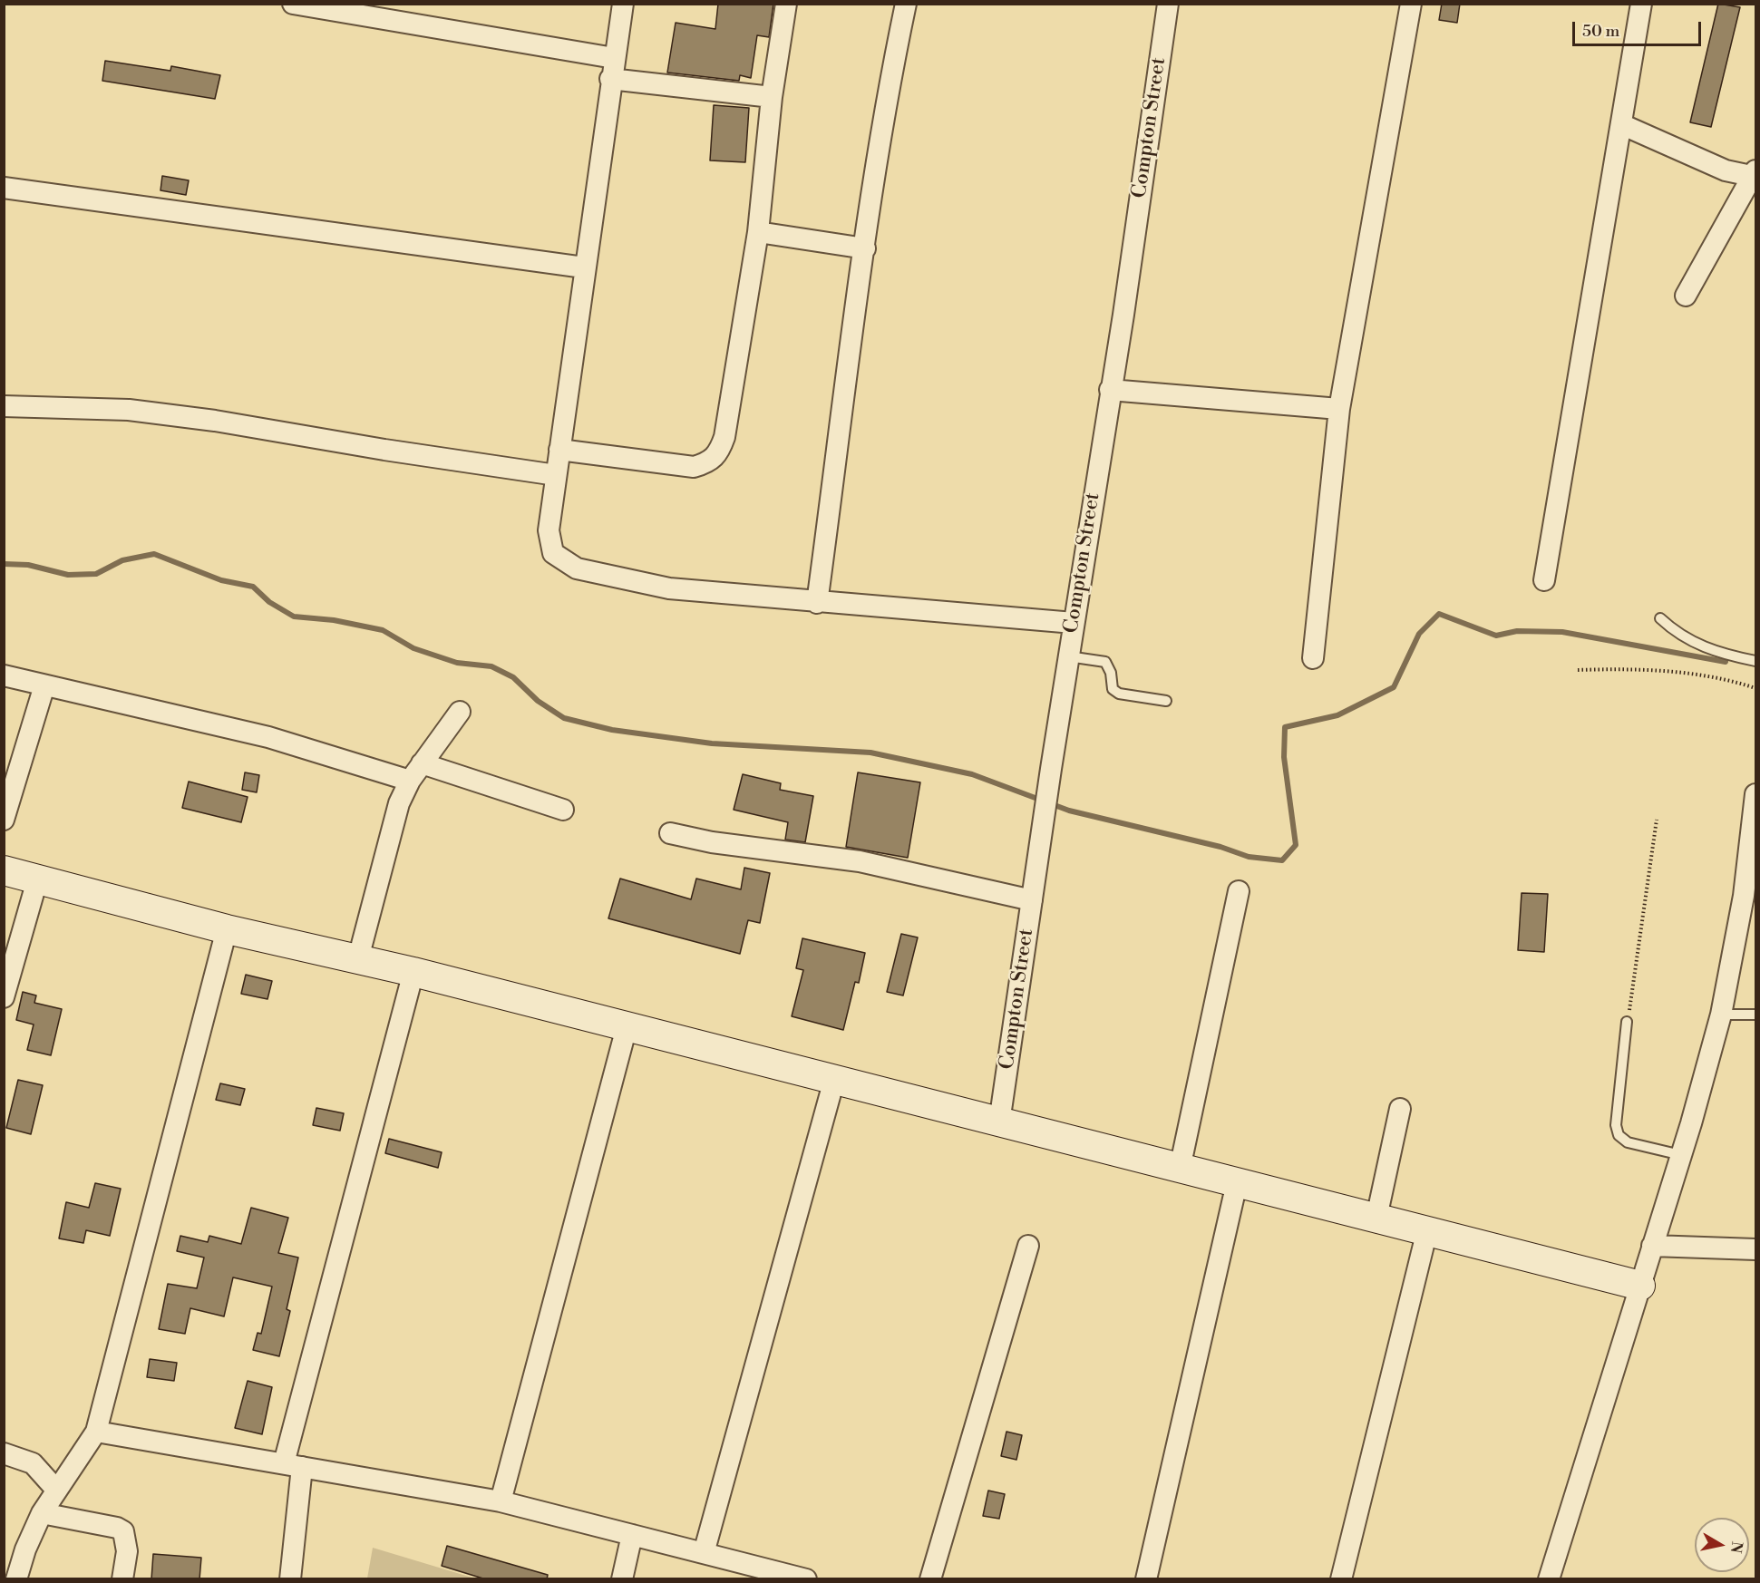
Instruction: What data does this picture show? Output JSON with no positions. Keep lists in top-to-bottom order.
{
  "streets": {
    "street": ["Compton Street"]
  },
  "scale_bar": "50 m",
  "north": "right"
}
